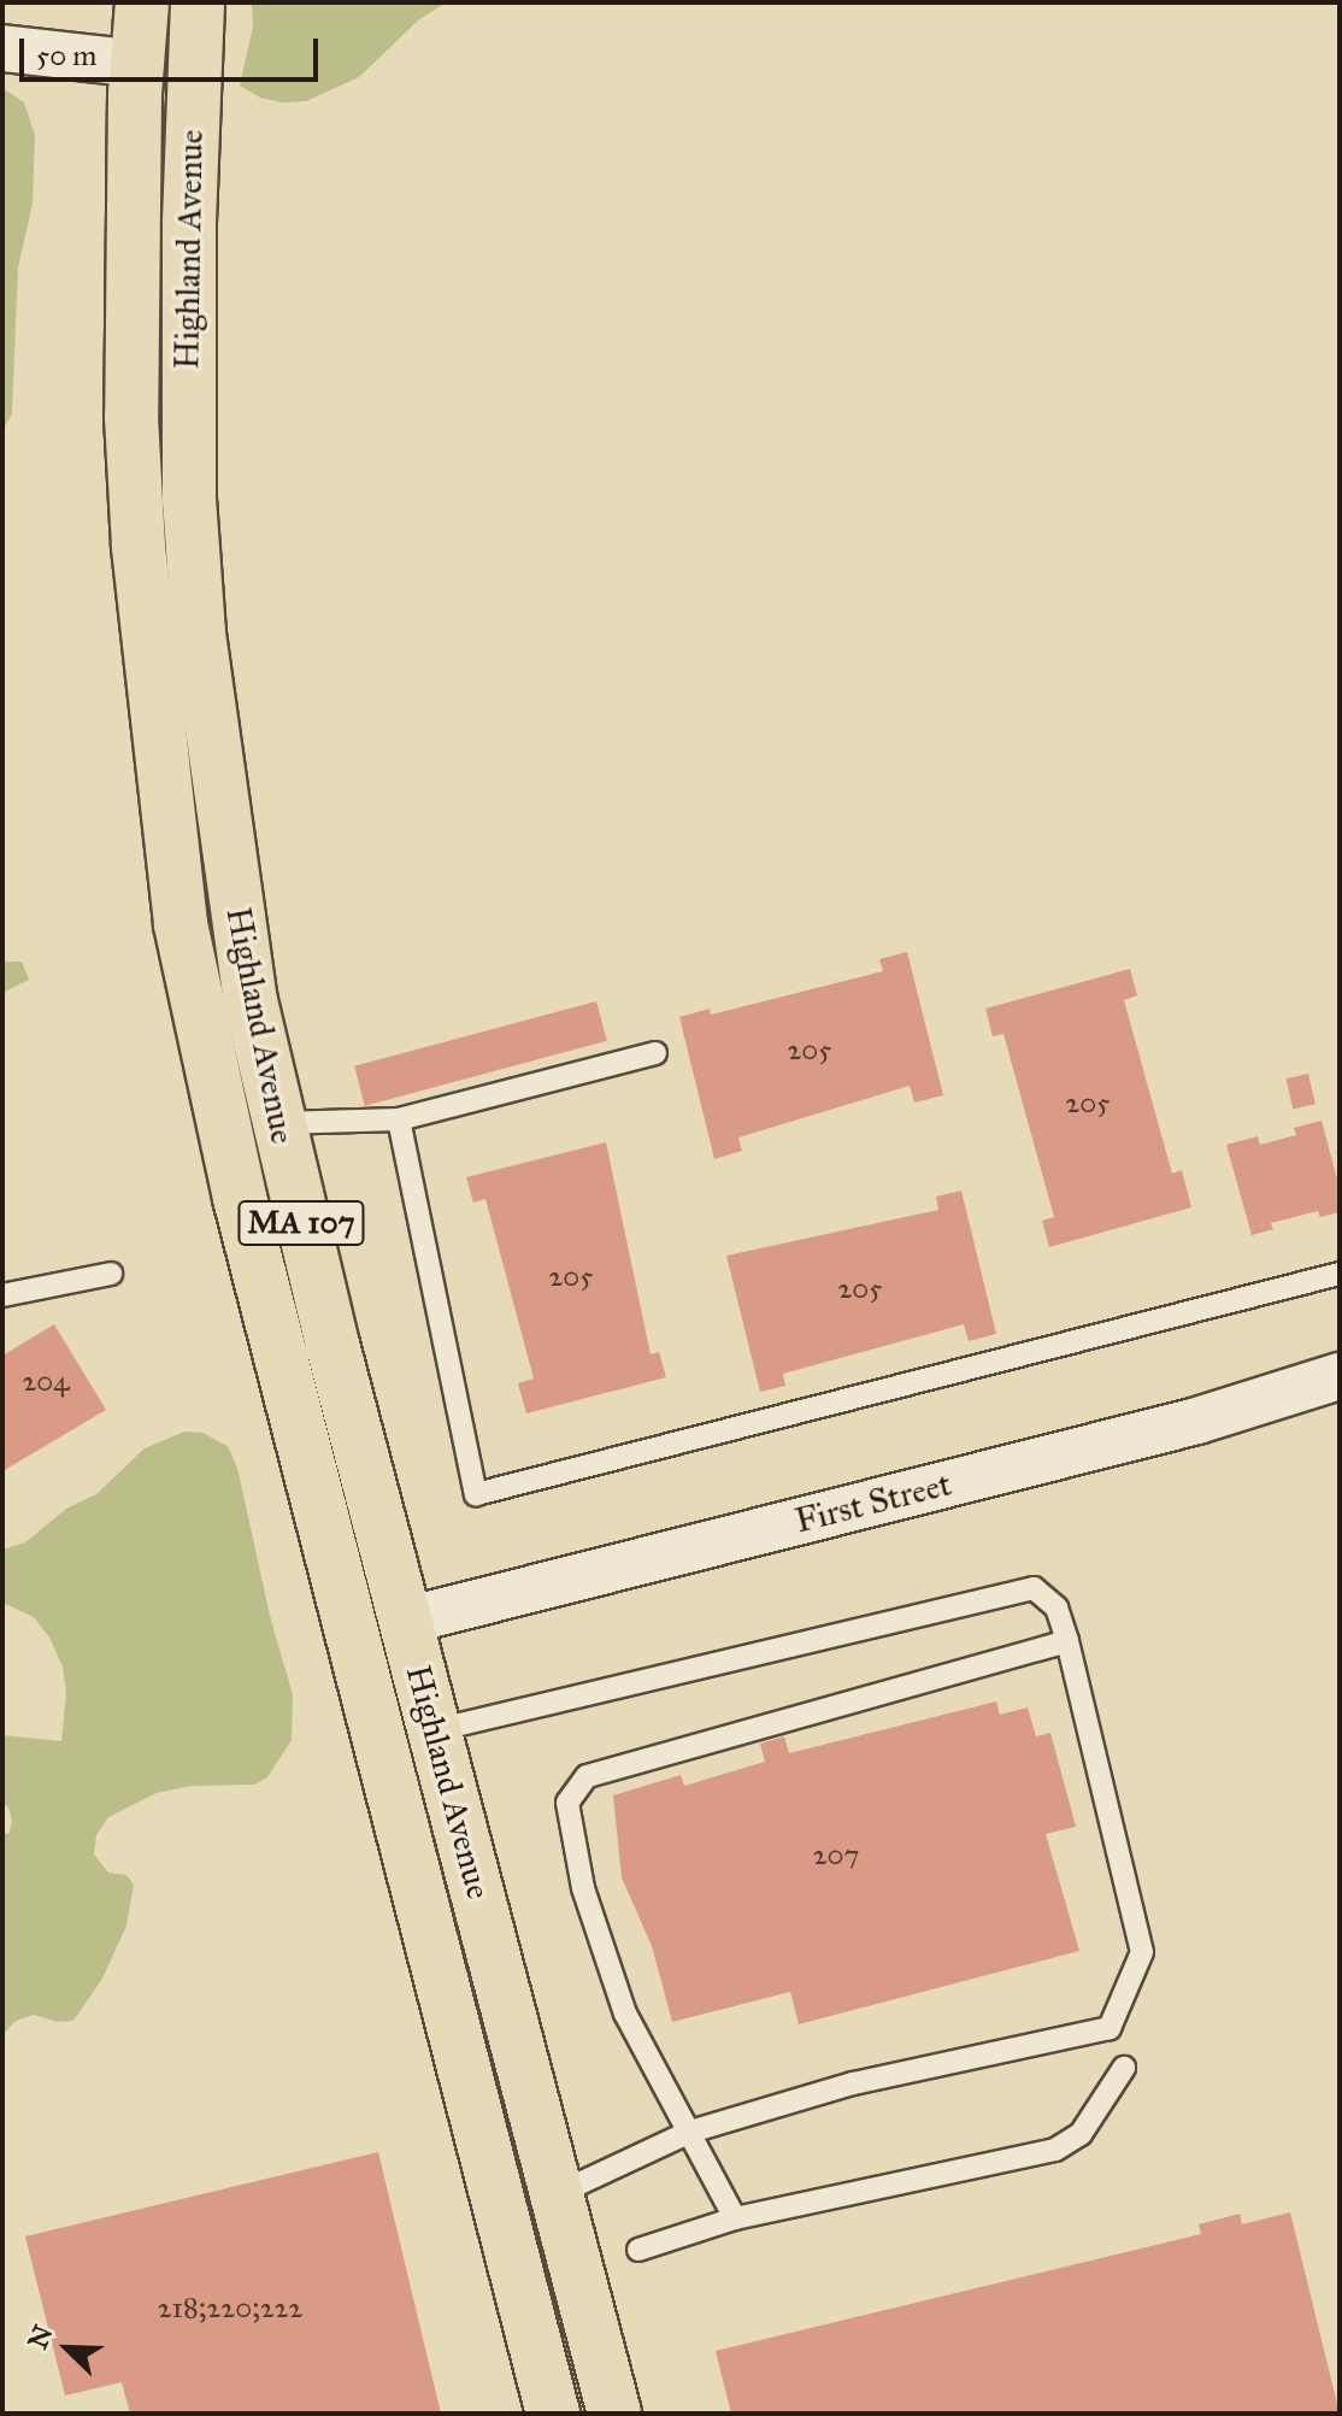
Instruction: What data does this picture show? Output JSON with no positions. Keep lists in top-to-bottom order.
{
  "streets": {
    "main road": ["Highland Avenue", "MA 107"],
    "street": ["First Street"]
  },
  "crossings": [
    ["Highland Avenue", "First Street"]
  ],
  "house_numbers": [
    "205",
    "205",
    "205",
    "205",
    "204",
    "207",
    "218;220;222"
  ],
  "scale_bar": "50 m",
  "north": "top left"
}
